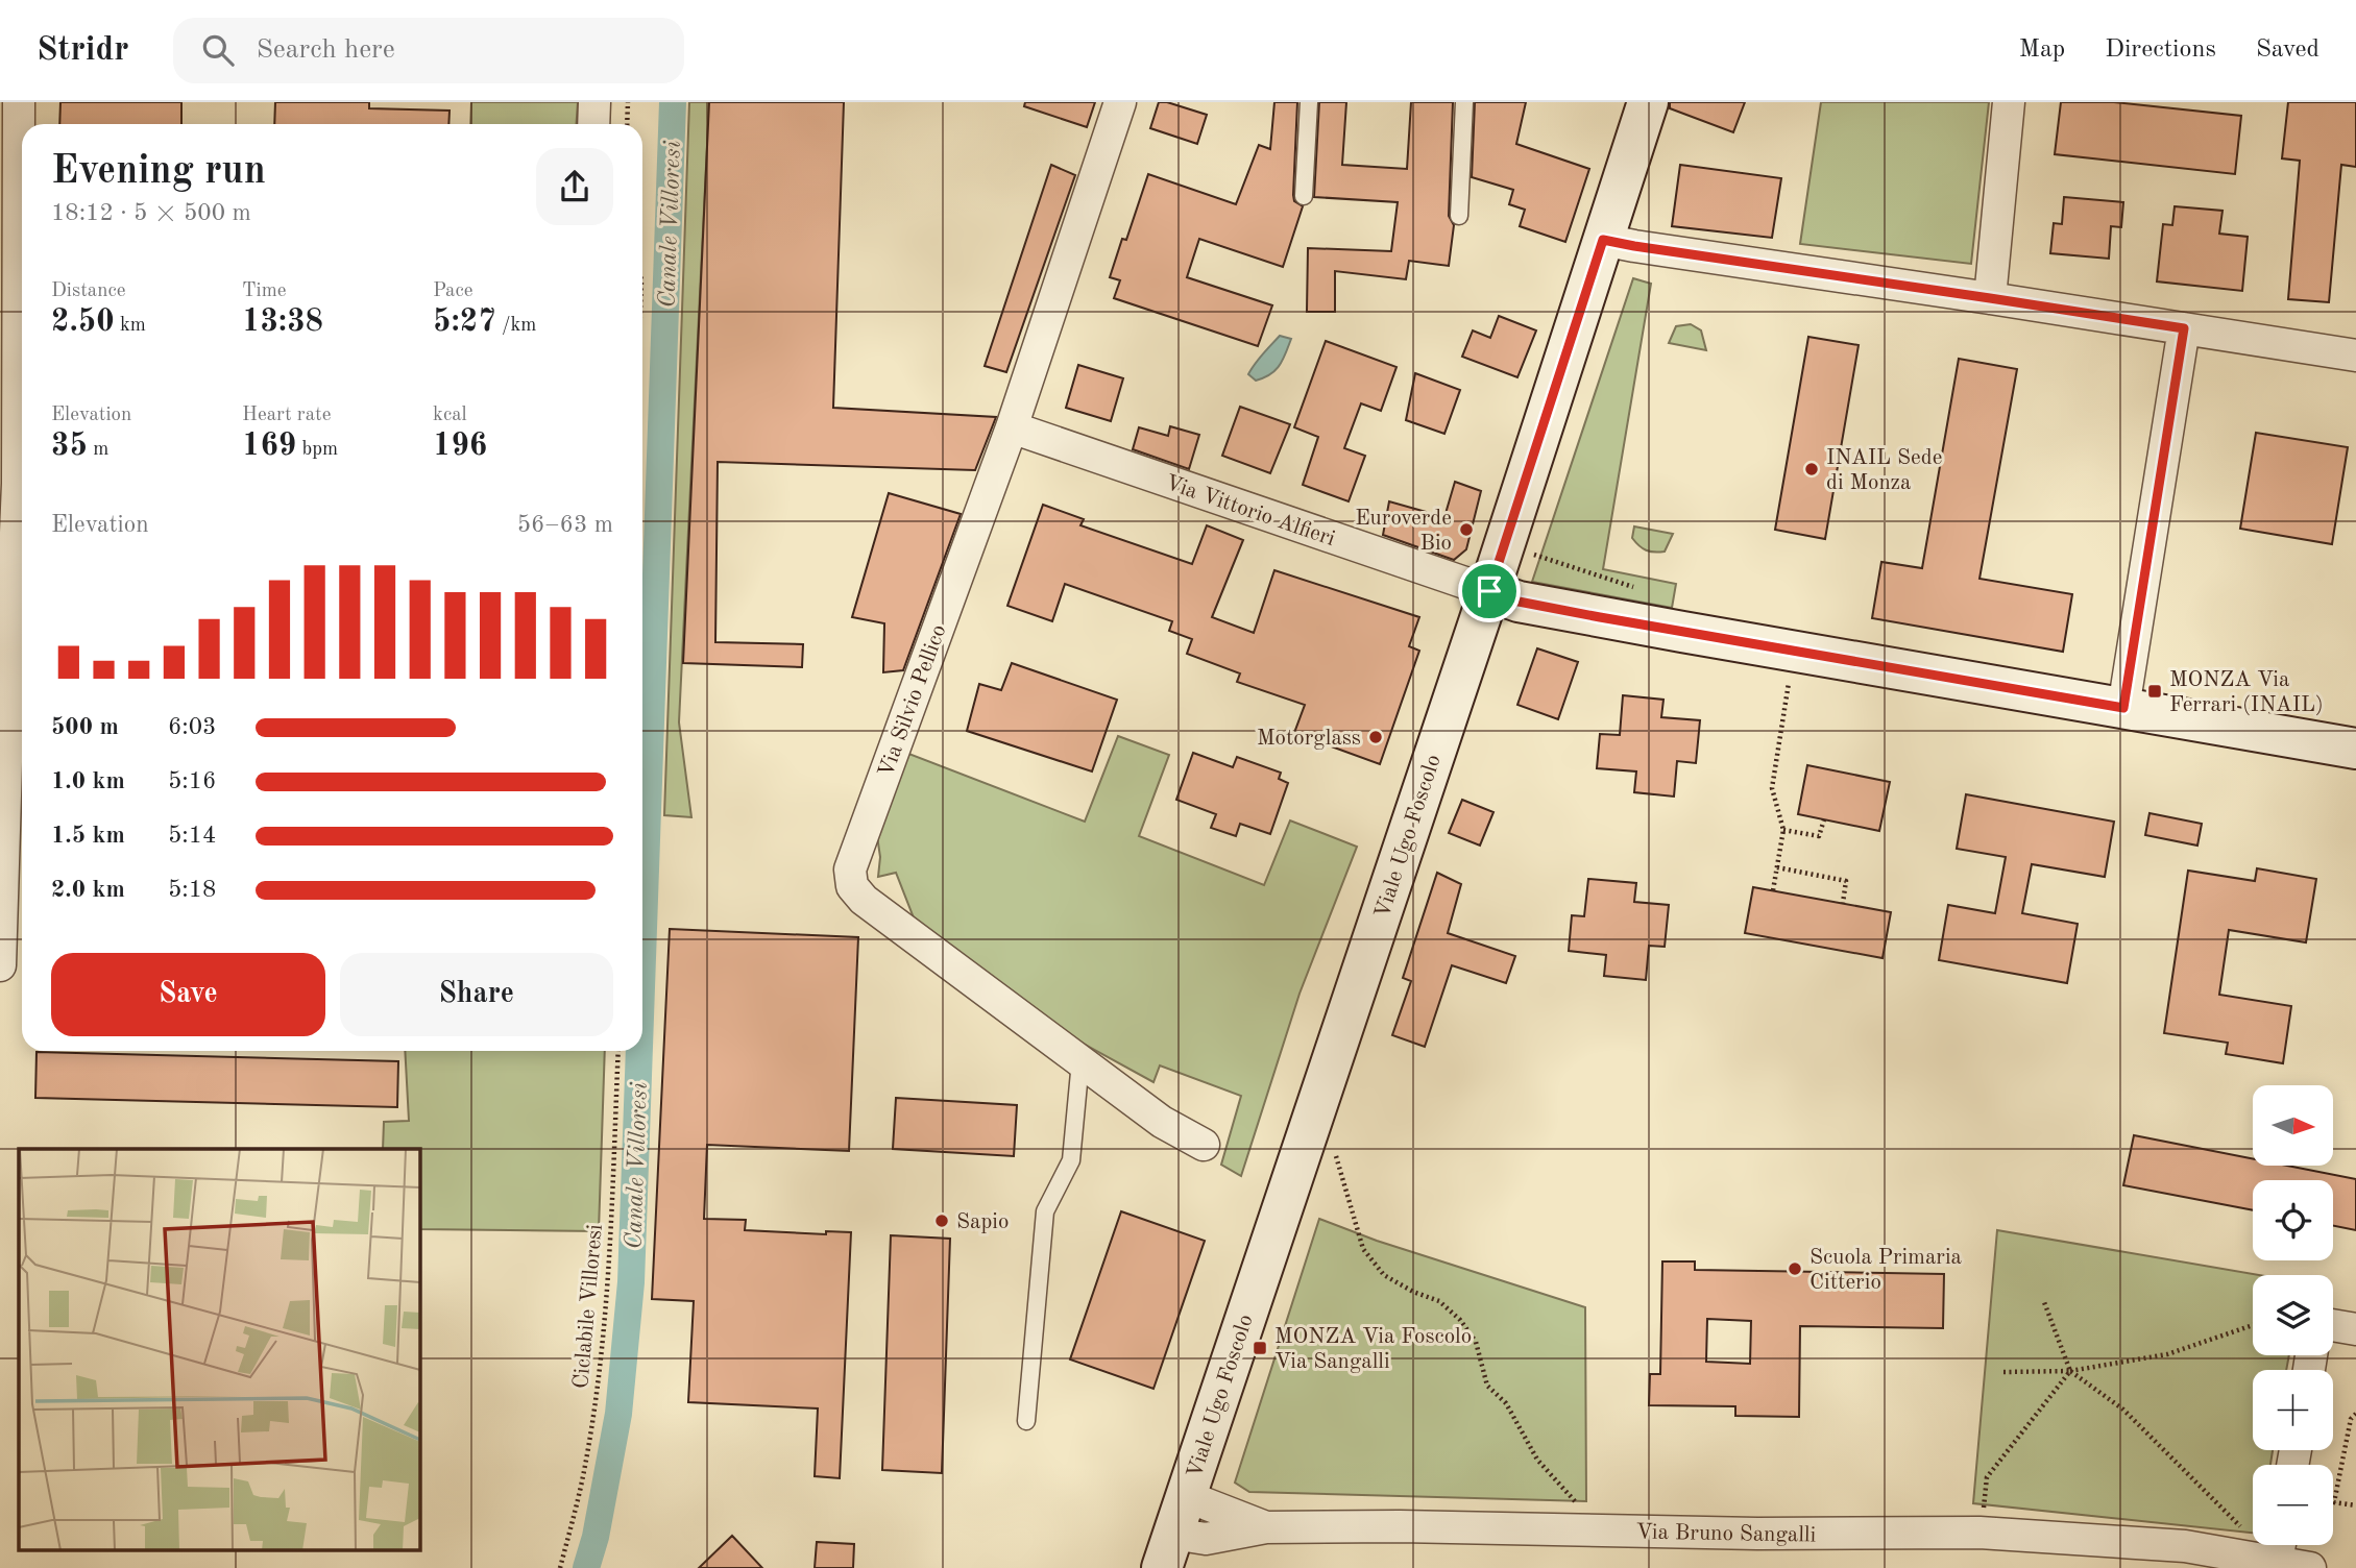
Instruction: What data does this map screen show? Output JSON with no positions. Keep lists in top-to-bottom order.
{
  "streets": {
    "street": [
      "Via Vittorio Alfieri",
      "Via Silvio Pellico",
      "Viale Ugo Foscolo",
      "Via Bruno Sangalli"
    ],
    "path": ["Ciclabile Villoresi"]
  },
  "crossings": [
    ["Via Vittorio Alfieri", "Via Silvio Pellico"],
    ["Via Vittorio Alfieri", "Viale Ugo Foscolo"],
    ["Viale Ugo Foscolo", "Via Bruno Sangalli"]
  ],
  "water": ["Canale Villoresi"],
  "places": {
    "other": [
      "INAIL Sede di Monza",
      "Euroverde Bio",
      "Motorglass",
      "Sapio",
      "Scuola Primaria Citterio"
    ],
    "transit": ["MONZA Via Ferrari (INAIL)", "MONZA Via Foscolo Via Sangalli"]
  },
  "north": "right",
  "page": {
    "header": "Stridr",
    "search": "Search here",
    "nav": ["Map", "Directions", "Saved"],
    "heading": ["Evening run", "18:12 · 5 × 500 m"],
    "stats": [
      ["Distance", "2.50 km"],
      ["Time", "13:38"],
      ["Pace", "5:27 /km"],
      ["Elevation", "35 m"],
      ["Heart rate", "169 bpm"],
      ["kcal", "196"]
    ],
    "chart": ["Elevation", "56–63 m"],
    "list": [
      {
        "name": "500 m",
        "note": "6:03"
      },
      {
        "name": "1.0 km",
        "note": "5:16"
      },
      {
        "name": "1.5 km",
        "note": "5:14"
      },
      {
        "name": "2.0 km",
        "note": "5:18"
      }
    ],
    "buttons": ["Save", "Share"],
    "map_buttons": ["+", "−"]
  }
}
